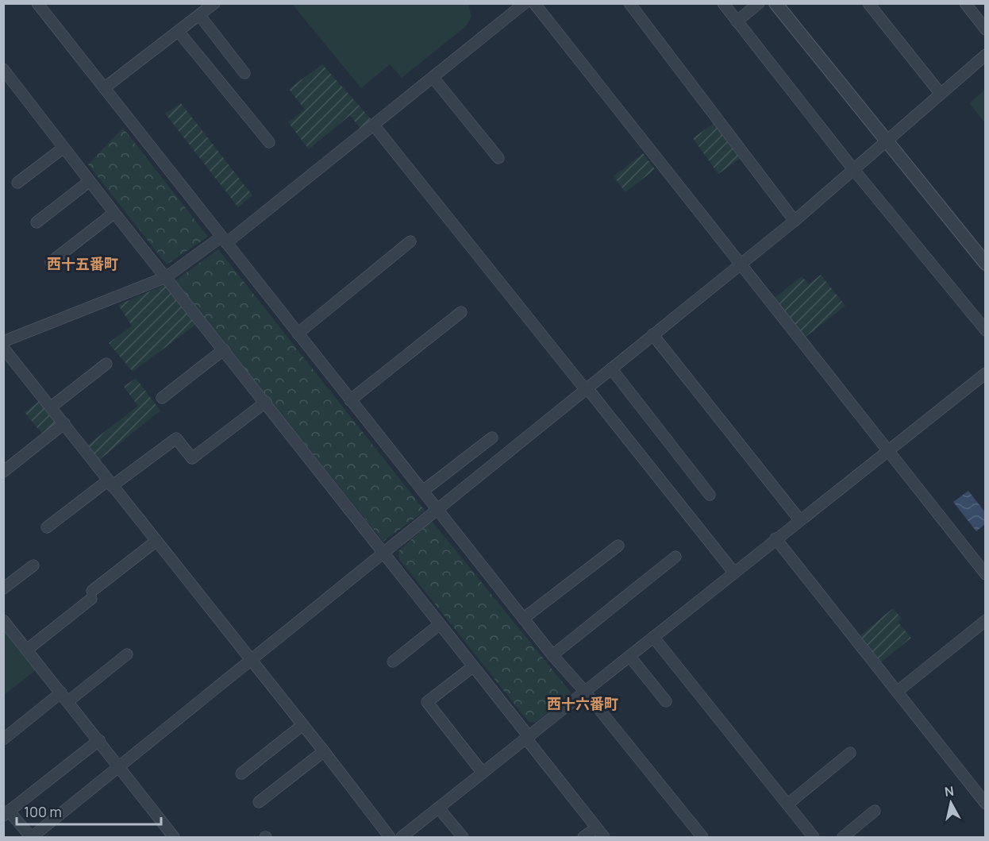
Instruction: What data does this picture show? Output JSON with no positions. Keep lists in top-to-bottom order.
{
  "districts": ["西十五番町", "西十六番町"],
  "scale_bar": "100 m",
  "north": "top"
}
